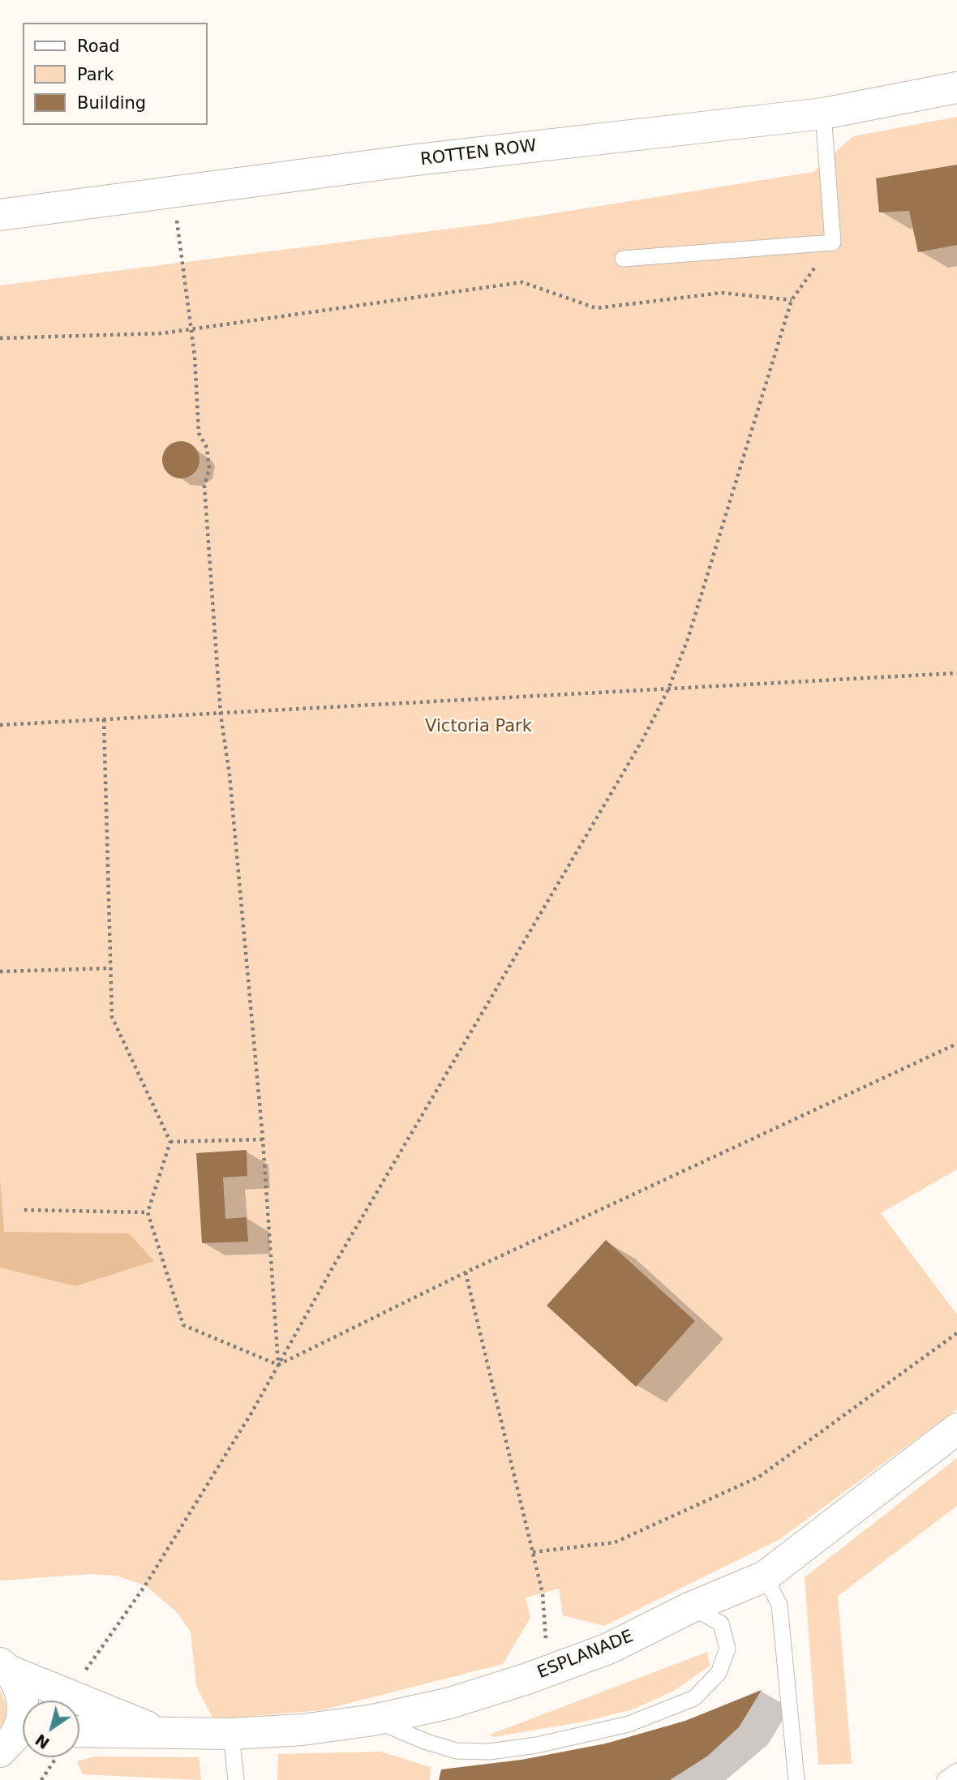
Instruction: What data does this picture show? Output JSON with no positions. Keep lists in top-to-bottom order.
{
  "streets": {
    "street": ["ROTTEN ROW", "ESPLANADE"]
  },
  "parks": ["Victoria Park"],
  "legend": ["Road", "Park", "Building"],
  "north": "bottom left"
}
